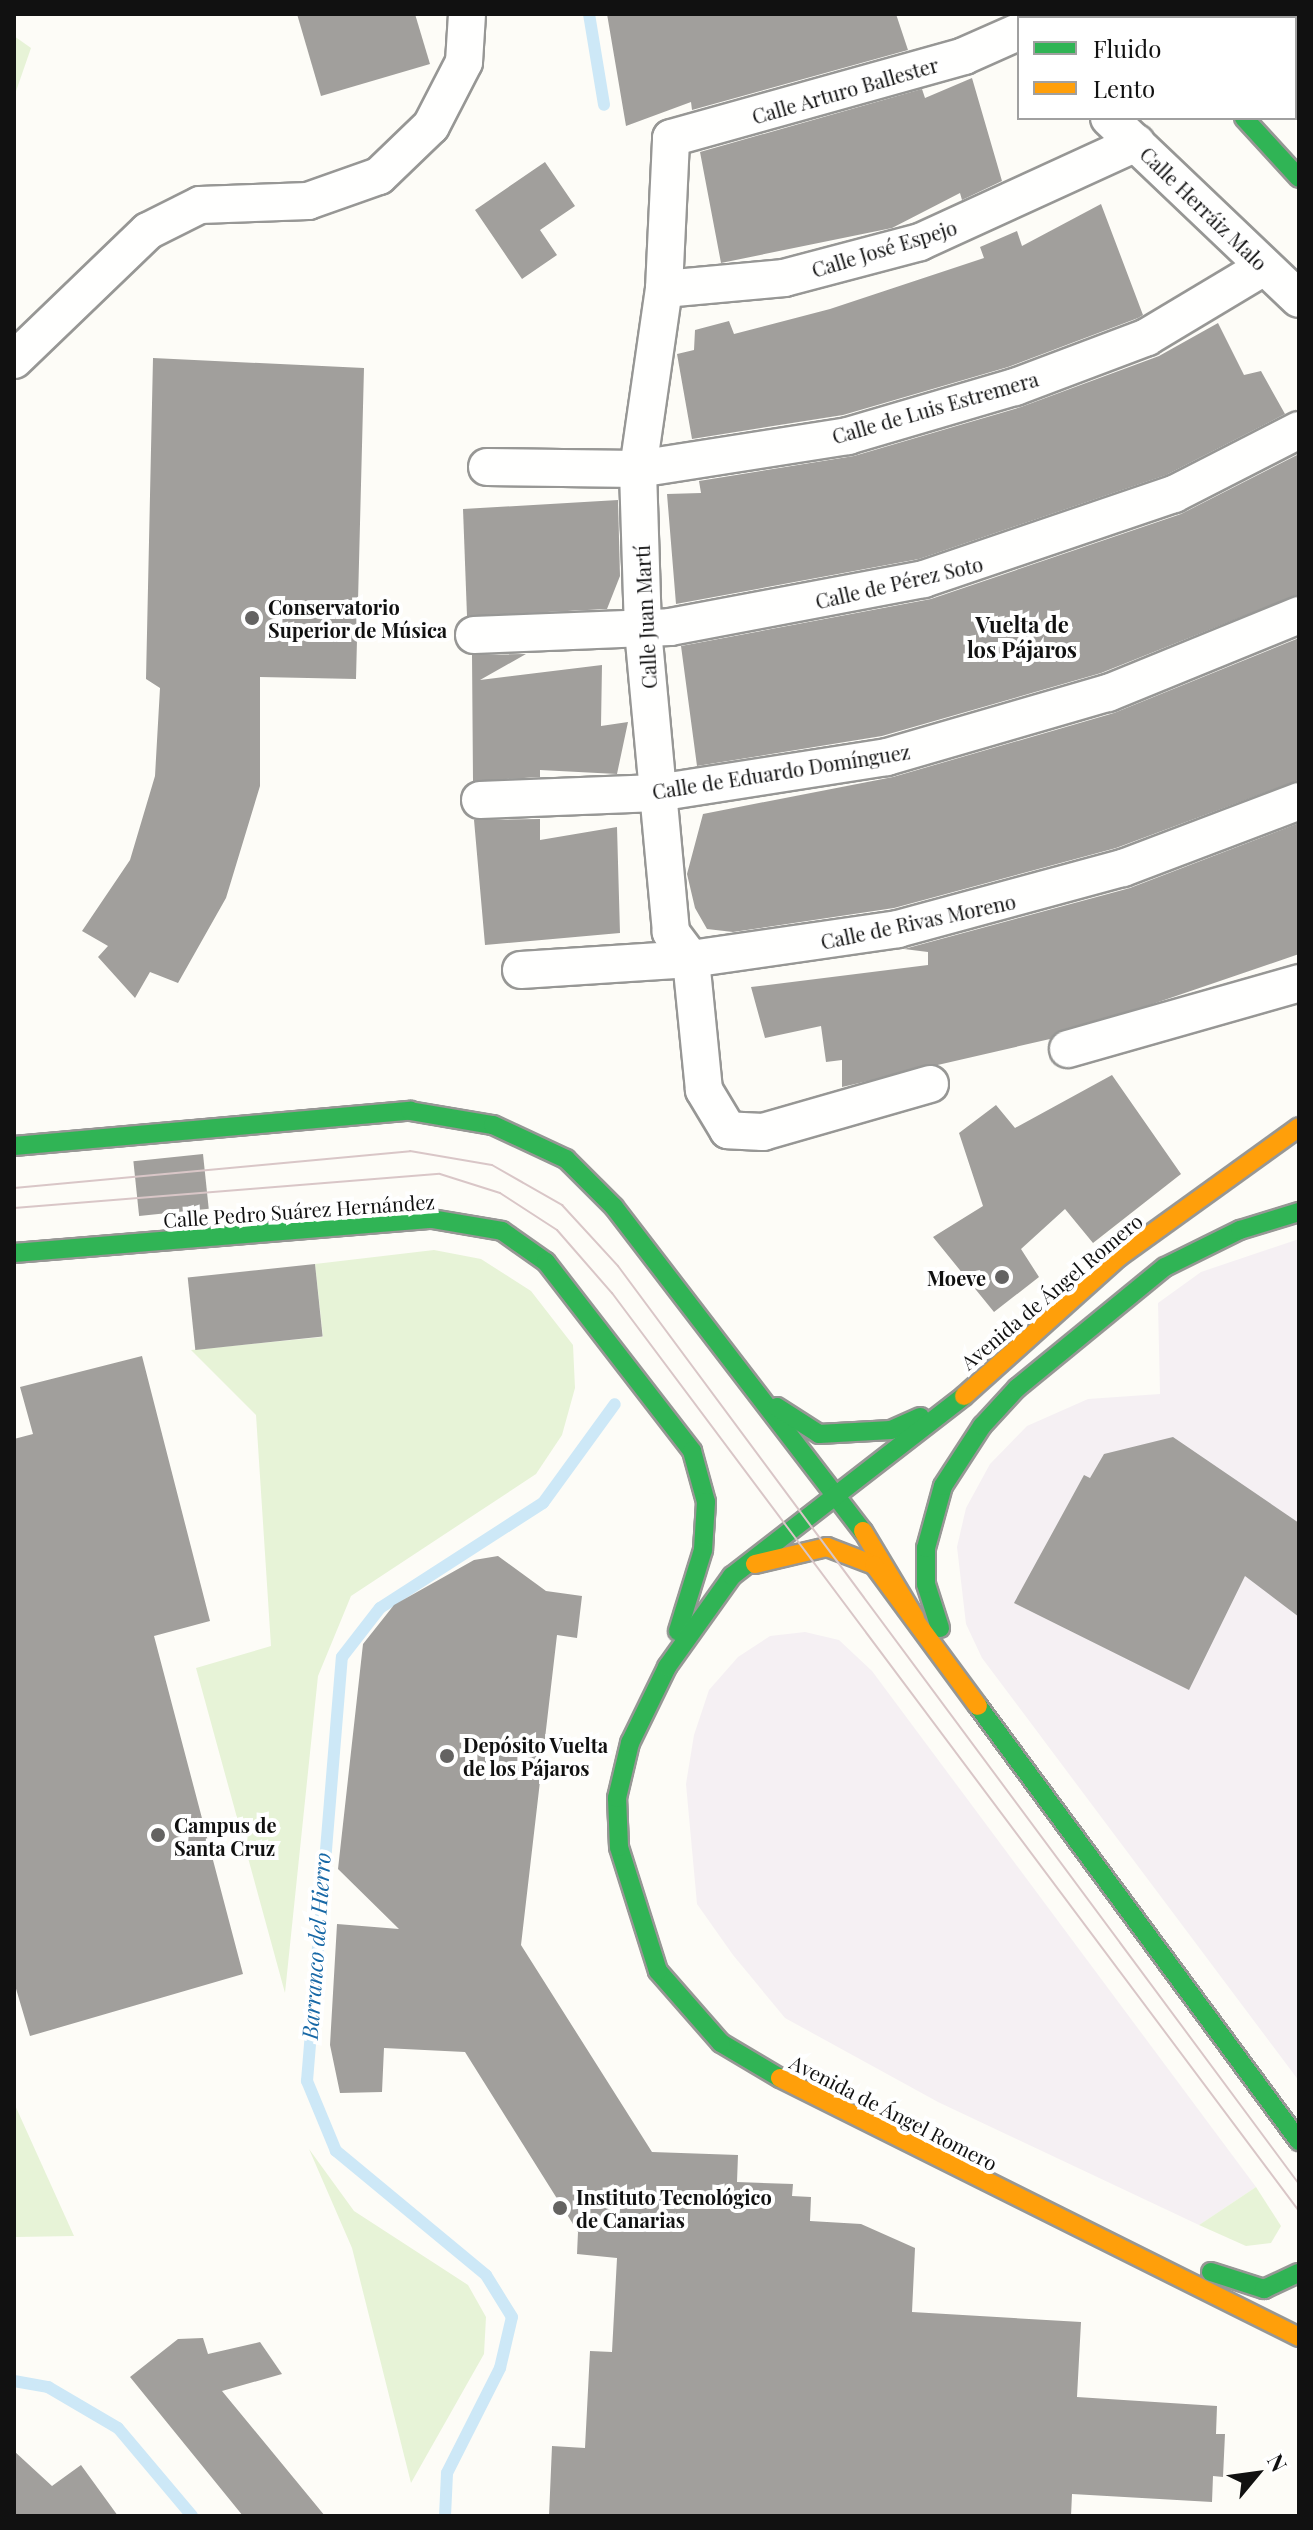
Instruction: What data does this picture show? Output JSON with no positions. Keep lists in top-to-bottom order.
{
  "streets": {
    "main road": ["Calle Pedro Suárez Hernández", "Avenida de Ángel Romero"],
    "street": [
      "Calle Arturo Ballester",
      "Calle Herráiz Malo",
      "Calle José Espejo",
      "Calle de Luis Estremera",
      "Calle de Pérez Soto",
      "Calle Juan Martí",
      "Calle de Eduardo Domínguez",
      "Calle de Rivas Moreno"
    ]
  },
  "crossings": [
    ["Calle Arturo Ballester", "Calle Juan Martí"],
    ["Calle Herráiz Malo", "Calle José Espejo"],
    ["Calle Herráiz Malo", "Calle de Luis Estremera"],
    ["Calle José Espejo", "Calle Juan Martí"],
    ["Calle de Luis Estremera", "Calle Juan Martí"],
    ["Calle de Pérez Soto", "Calle Juan Martí"],
    ["Calle Juan Martí", "Calle de Eduardo Domínguez"],
    ["Calle Juan Martí", "Calle de Rivas Moreno"],
    ["Calle Pedro Suárez Hernández", "Avenida de Ángel Romero"]
  ],
  "districts": ["Vuelta de los Pájaros"],
  "water": ["Barranco del Hierro"],
  "places": [
    "Conservatorio Superior de Música",
    "Moeve",
    "Depósito Vuelta de los Pájaros",
    "Campus de Santa Cruz",
    "Instituto Tecnológico de Canarias"
  ],
  "legend": ["Fluido", "Lento"],
  "north": "top right"
}
